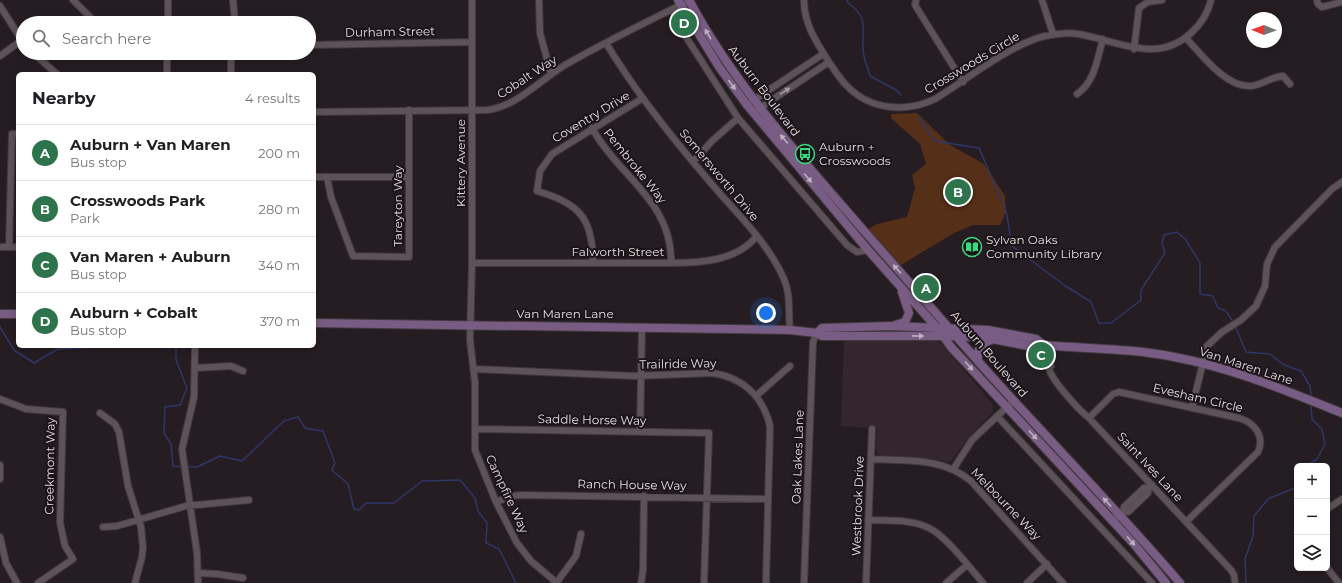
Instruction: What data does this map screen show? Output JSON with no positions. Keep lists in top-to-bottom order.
{
  "streets": {
    "main road": ["Auburn Boulevard", "Van Maren Lane"],
    "street": [
      "Durham Street",
      "Crosswoods Circle",
      "Cobalt Way",
      "Coventry Drive",
      "Kittery Avenue",
      "Pembroke Way",
      "Somersworth Drive",
      "Tareyton Way",
      "Falworth Street",
      "Trailride Way",
      "Evesham Circle",
      "Saddle Horse Way",
      "Oak Lakes Lane",
      "Creekmont Way",
      "Saint Ives Lane",
      "Ranch House Way",
      "Campfire Way",
      "Melbourne Way",
      "Westbrook Drive"
    ]
  },
  "crossings": [
    ["Durham Street", "Kittery Avenue"],
    ["Cobalt Way", "Auburn Boulevard"],
    ["Cobalt Way", "Kittery Avenue"],
    ["Cobalt Way", "Somersworth Drive"],
    ["Cobalt Way", "Tareyton Way"],
    ["Auburn Boulevard", "Van Maren Lane"],
    ["Coventry Drive", "Pembroke Way"],
    ["Coventry Drive", "Somersworth Drive"],
    ["Coventry Drive", "Falworth Street"],
    ["Kittery Avenue", "Falworth Street"],
    ["Kittery Avenue", "Van Maren Lane"],
    ["Kittery Avenue", "Campfire Way"],
    ["Pembroke Way", "Falworth Street"],
    ["Somersworth Drive", "Falworth Street"],
    ["Somersworth Drive", "Van Maren Lane"],
    ["Van Maren Lane", "Oak Lakes Lane"],
    ["Van Maren Lane", "Campfire Way"],
    ["Trailride Way", "Ranch House Way"],
    ["Trailride Way", "Campfire Way"],
    ["Evesham Circle", "Saint Ives Lane"],
    ["Saddle Horse Way", "Ranch House Way"],
    ["Saddle Horse Way", "Campfire Way"],
    ["Ranch House Way", "Campfire Way"],
    ["Melbourne Way", "Westbrook Drive"]
  ],
  "places": {
    "bus stop": ["Auburn + Crosswoods"],
    "library": ["Sylvan Oaks Community Library"]
  },
  "north": "left",
  "page": {
    "pins": [
      "D",
      "B",
      "A",
      "C"
    ],
    "search": "Search here",
    "heading": ["Nearby", "4 results"],
    "list": [
      {
        "mark": "A",
        "name": "Auburn + Van Maren",
        "note": "Bus stop",
        "value": "200 m"
      },
      {
        "mark": "B",
        "name": "Crosswoods Park",
        "note": "Park",
        "value": "280 m"
      },
      {
        "mark": "C",
        "name": "Van Maren + Auburn",
        "note": "Bus stop",
        "value": "340 m"
      },
      {
        "mark": "D",
        "name": "Auburn + Cobalt",
        "note": "Bus stop",
        "value": "370 m"
      }
    ],
    "map_buttons": ["+", "−"]
  }
}
